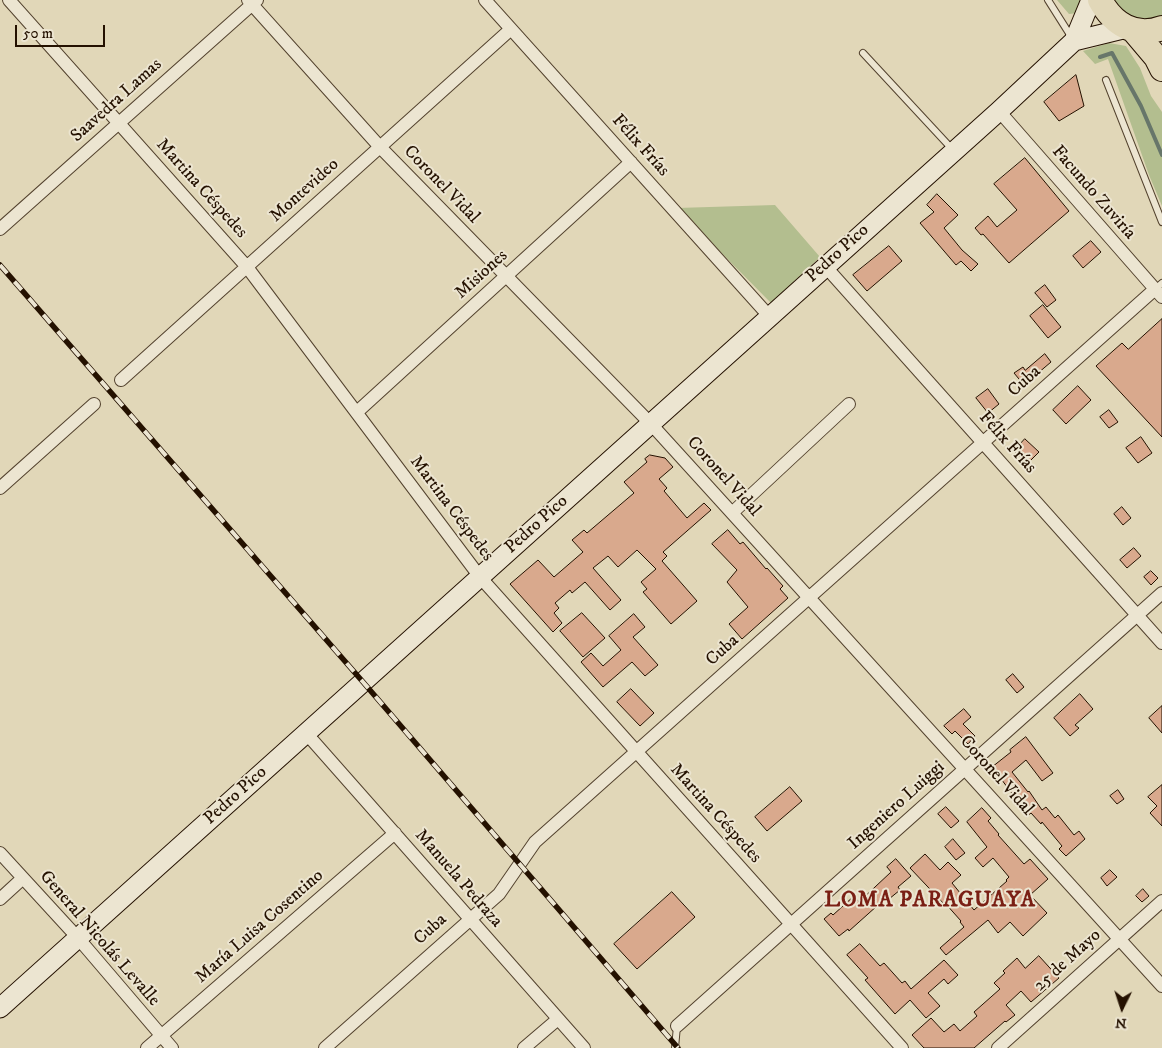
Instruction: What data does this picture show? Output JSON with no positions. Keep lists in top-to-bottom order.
{
  "streets": {
    "street": [
      "Saavedra Lamas",
      "Félix Frías",
      "Coronel Vidal",
      "Martina Céspedes",
      "Montevideo",
      "Facundo Zuviría",
      "Pedro Pico",
      "Misiones",
      "Cuba",
      "Ingeniero Luiggi",
      "Manuela Pedraza",
      "María Luisa Cosentino",
      "General Nicolás Levalle",
      "25 de Mayo"
    ]
  },
  "crossings": [
    ["Saavedra Lamas", "Coronel Vidal"],
    ["Saavedra Lamas", "Martina Céspedes"],
    ["Félix Frías", "Montevideo"],
    ["Félix Frías", "Pedro Pico"],
    ["Félix Frías", "Misiones"],
    ["Félix Frías", "Cuba"],
    ["Félix Frías", "Ingeniero Luiggi"],
    ["Coronel Vidal", "Montevideo"],
    ["Coronel Vidal", "Pedro Pico"],
    ["Coronel Vidal", "Misiones"],
    ["Coronel Vidal", "Cuba"],
    ["Coronel Vidal", "Ingeniero Luiggi"],
    ["Coronel Vidal", "25 de Mayo"],
    ["Martina Céspedes", "Montevideo"],
    ["Martina Céspedes", "Pedro Pico"],
    ["Martina Céspedes", "Misiones"],
    ["Martina Céspedes", "Cuba"],
    ["Martina Céspedes", "Ingeniero Luiggi"],
    ["Facundo Zuviría", "Pedro Pico"],
    ["Facundo Zuviría", "Cuba"],
    ["Pedro Pico", "Manuela Pedraza"],
    ["Pedro Pico", "General Nicolás Levalle"],
    ["Cuba", "Manuela Pedraza"],
    ["Manuela Pedraza", "María Luisa Cosentino"],
    ["María Luisa Cosentino", "General Nicolás Levalle"]
  ],
  "districts": ["LOMA PARAGUAYA"],
  "scale_bar": "50 m",
  "north": "bottom"
}
